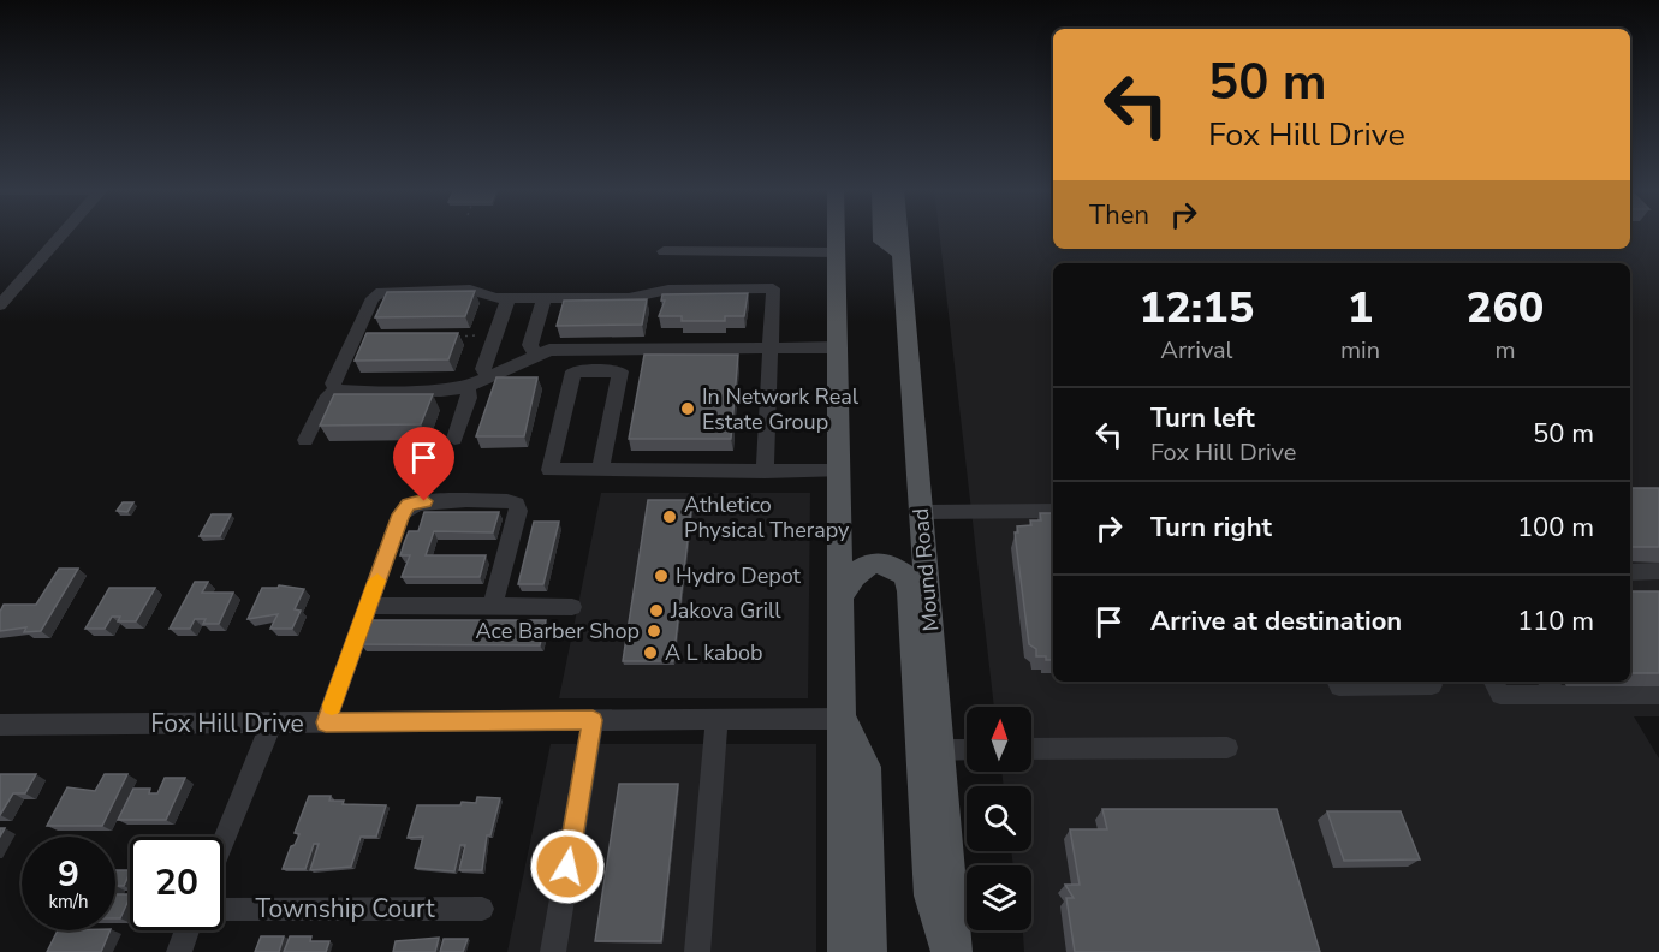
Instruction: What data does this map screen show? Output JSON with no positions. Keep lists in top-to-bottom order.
{
  "streets": {
    "main road": ["Mound Road"],
    "street": ["Fox Hill Drive", "Township Court"]
  },
  "places": [
    "In Network Real Estate Group",
    "Athletico Physical Therapy",
    "Hydro Depot",
    "Jakova Grill",
    "Ace Barber Shop",
    "A L kabob"
  ],
  "north": "top",
  "page": {
    "turn": ["50 m", "Fox Hill Drive"],
    "then": "Then",
    "eta": [
      "12:15",
      "Arrival",
      "1",
      "min",
      "260",
      "m"
    ],
    "list": [
      {
        "name": "Turn left",
        "note": "Fox Hill Drive",
        "value": "50 m"
      },
      {
        "name": "Turn right",
        "value": "100 m"
      },
      {
        "name": "Arrive at destination",
        "value": "110 m"
      }
    ],
    "speed": "9 km/h",
    "limit": "20"
  }
}
